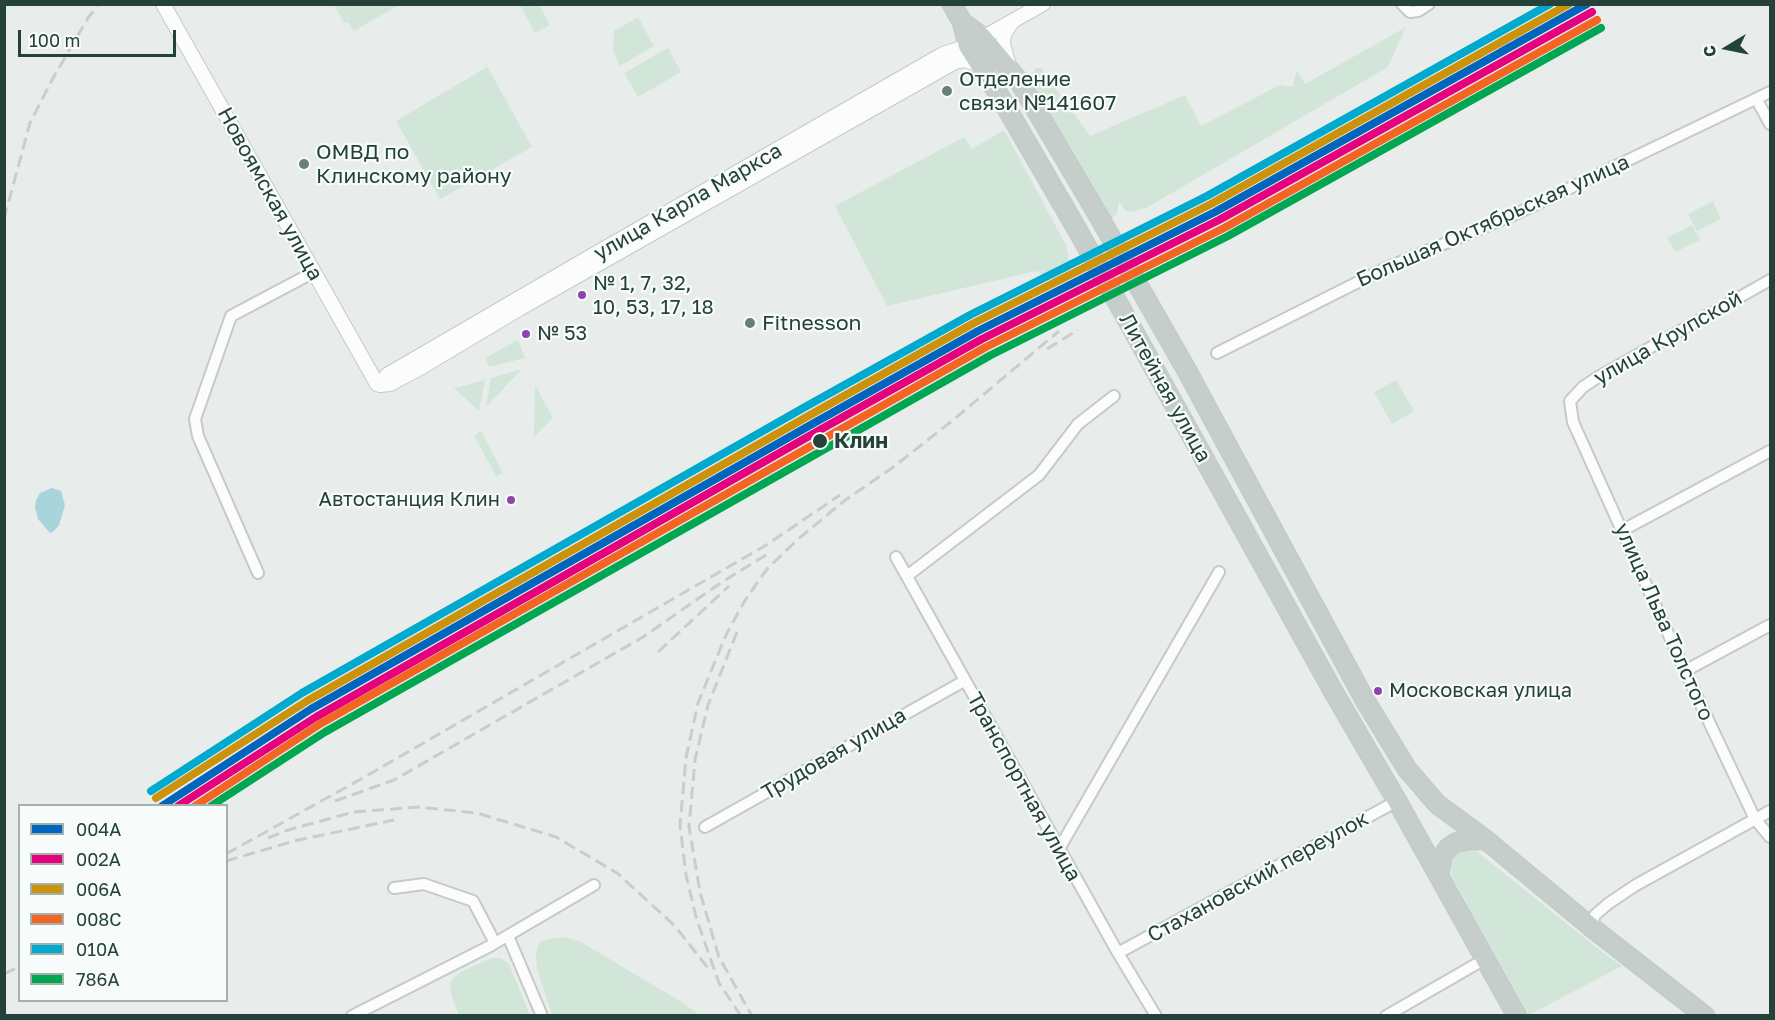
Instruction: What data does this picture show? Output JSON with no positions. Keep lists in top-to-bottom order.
{
  "streets": {
    "highway": ["Литейная улица"],
    "street": [
      "Новоямская улица",
      "улица Карла Маркса",
      "Большая Октябрьская улица",
      "улица Крупской",
      "улица Льва Толстого",
      "Трудовая улица",
      "Транспортная улица",
      "Стахановский переулок"
    ]
  },
  "crossings": [
    ["Новоямская улица", "улица Карла Маркса"],
    ["улица Карла Маркса", "Литейная улица"],
    ["улица Крупской", "улица Льва Толстого"],
    ["Литейная улица", "Стахановский переулок"],
    ["Трудовая улица", "Транспортная улица"],
    ["Транспортная улица", "Стахановский переулок"]
  ],
  "places": [
    "Отделение связи №141607",
    "ОМВД по Клинскому району",
    "№ 1, 7, 32, 10, 53, 17, 18",
    "Fitnesson",
    "№ 53",
    "Клин",
    "Автостанция Клин",
    "Московская улица"
  ],
  "lines": [
    "transit line 004А",
    "transit line 006А",
    "transit line 010А",
    "transit line 002А",
    "transit line 008С",
    "transit line 786А"
  ],
  "legend": [
    "004А",
    "002А",
    "006А",
    "008С",
    "010А",
    "786А"
  ],
  "scale_bar": "100 m",
  "north": "left"
}
